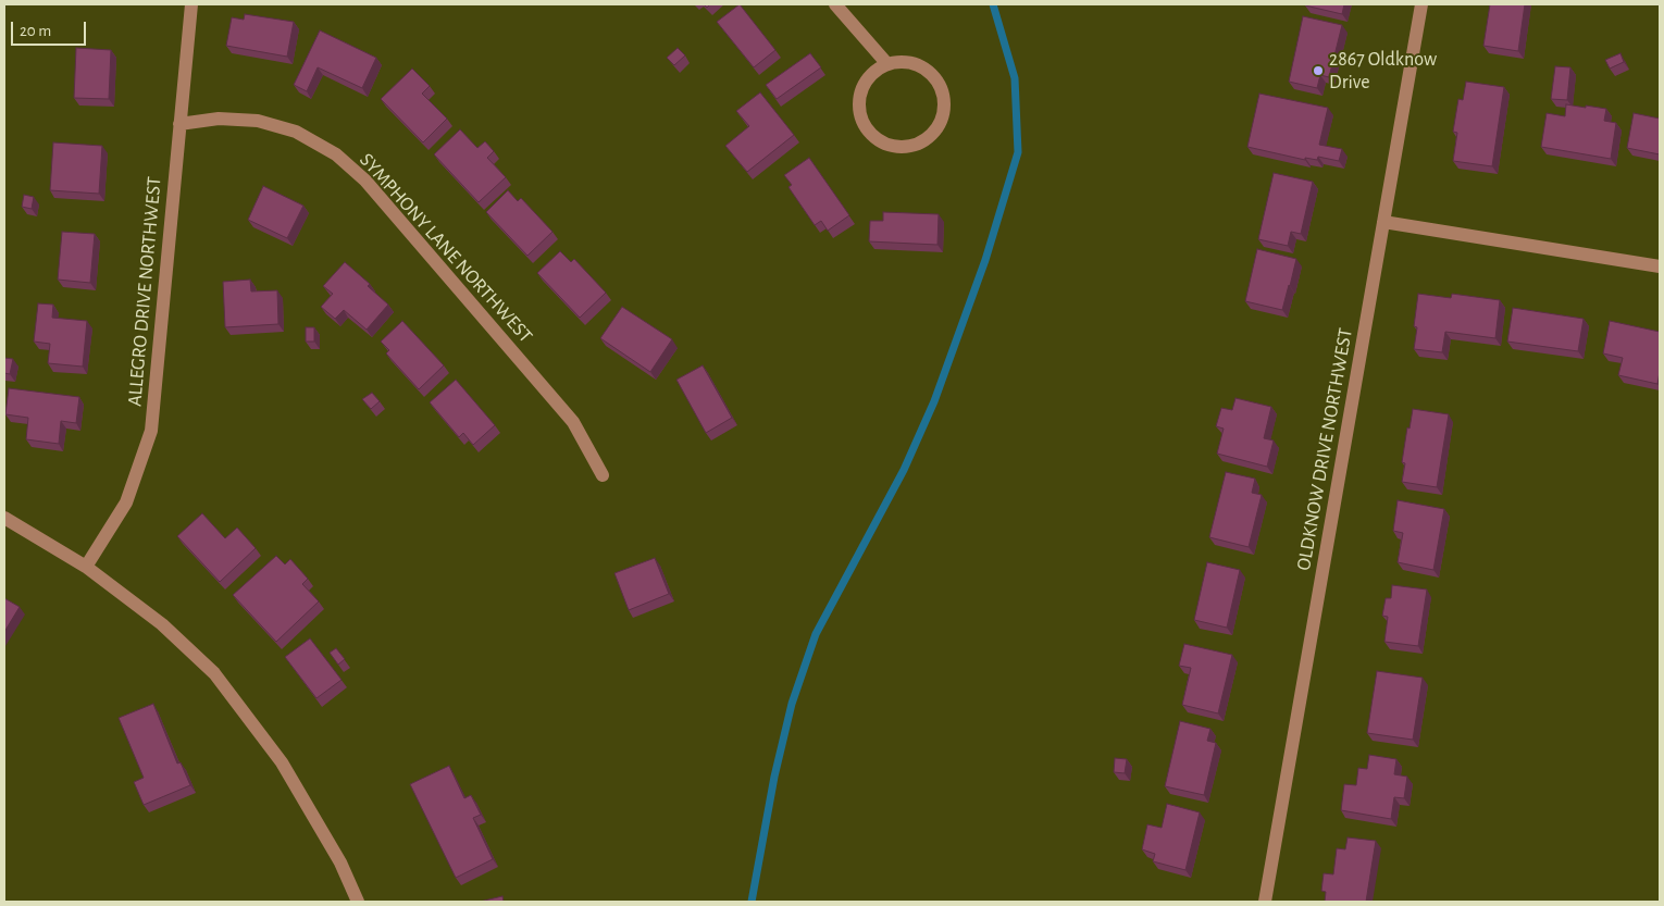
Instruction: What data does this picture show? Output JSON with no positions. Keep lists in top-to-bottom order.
{
  "streets": {
    "street": ["SYMPHONY LANE NORTHWEST", "ALLEGRO DRIVE NORTHWEST", "OLDKNOW DRIVE NORTHWEST"]
  },
  "crossings": [
    ["SYMPHONY LANE NORTHWEST", "ALLEGRO DRIVE NORTHWEST"]
  ],
  "places": ["2867 Oldknow Drive"],
  "scale_bar": "20 m"
}
